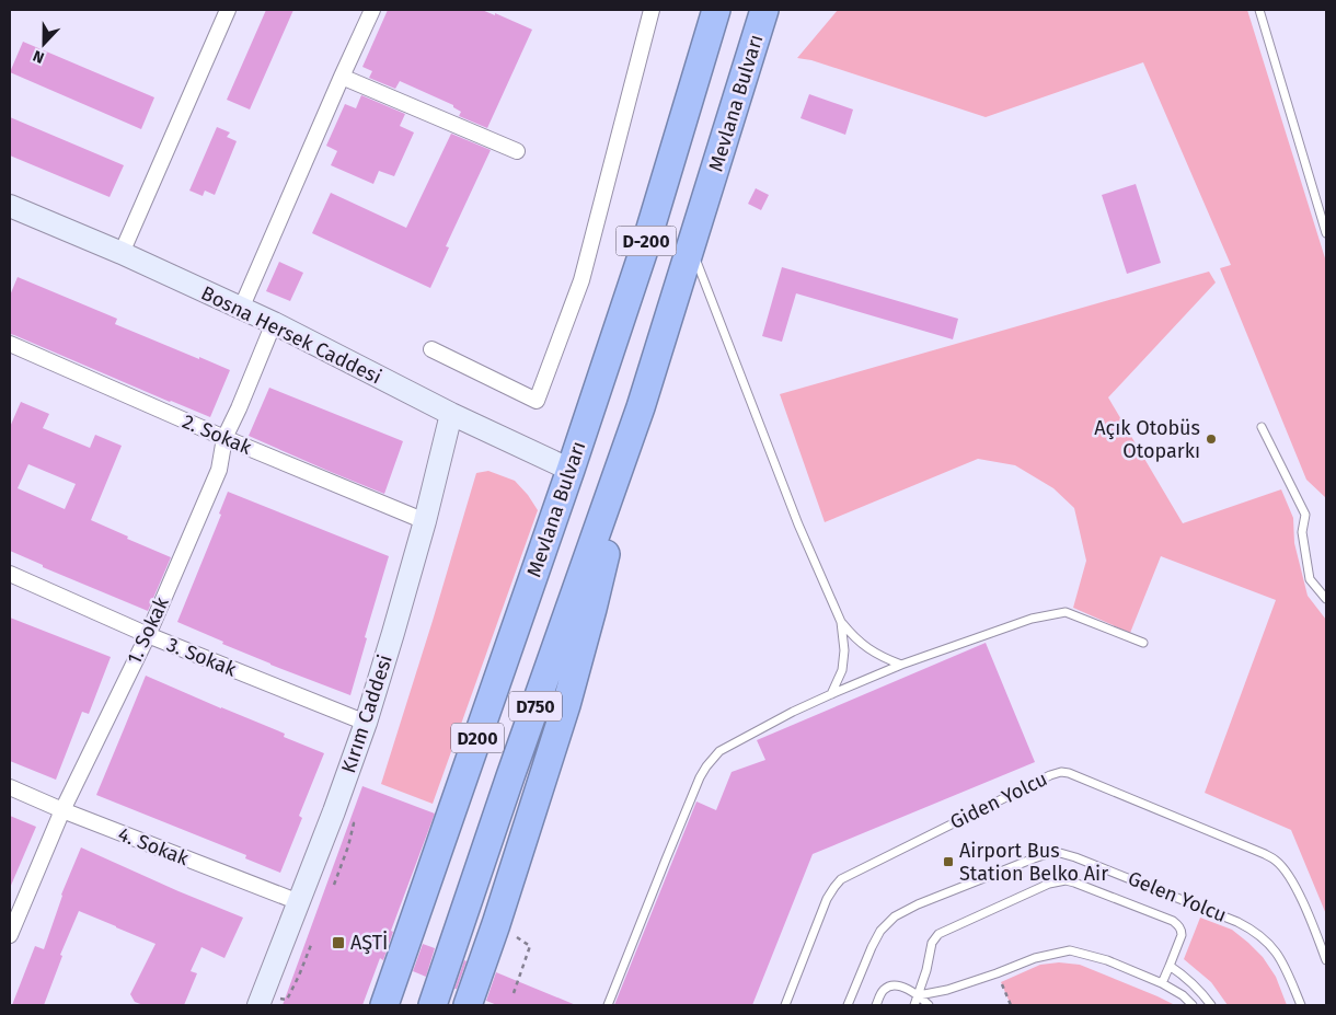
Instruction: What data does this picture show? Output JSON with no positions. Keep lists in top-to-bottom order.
{
  "streets": {
    "highway": [
      "Mevlana Bulvarı",
      "D-200",
      "D750",
      "D200"
    ],
    "street": [
      "Bosna Hersek Caddesi",
      "2. Sokak",
      "1. Sokak",
      "3. Sokak",
      "Kırım Caddesi",
      "4. Sokak"
    ],
    "lane": ["Giden Yolcu", "Gelen Yolcu"]
  },
  "crossings": [
    ["Mevlana Bulvarı", "Bosna Hersek Caddesi"],
    ["Bosna Hersek Caddesi", "1. Sokak"],
    ["Bosna Hersek Caddesi", "Kırım Caddesi"],
    ["2. Sokak", "1. Sokak"],
    ["2. Sokak", "Kırım Caddesi"],
    ["1. Sokak", "3. Sokak"],
    ["1. Sokak", "4. Sokak"],
    ["3. Sokak", "Kırım Caddesi"],
    ["Kırım Caddesi", "4. Sokak"]
  ],
  "places": {
    "other": ["Açık Otobüs Otoparkı"],
    "transit": ["Airport Bus Station Belko Air", "AŞTİ"]
  },
  "north": "bottom"
}
